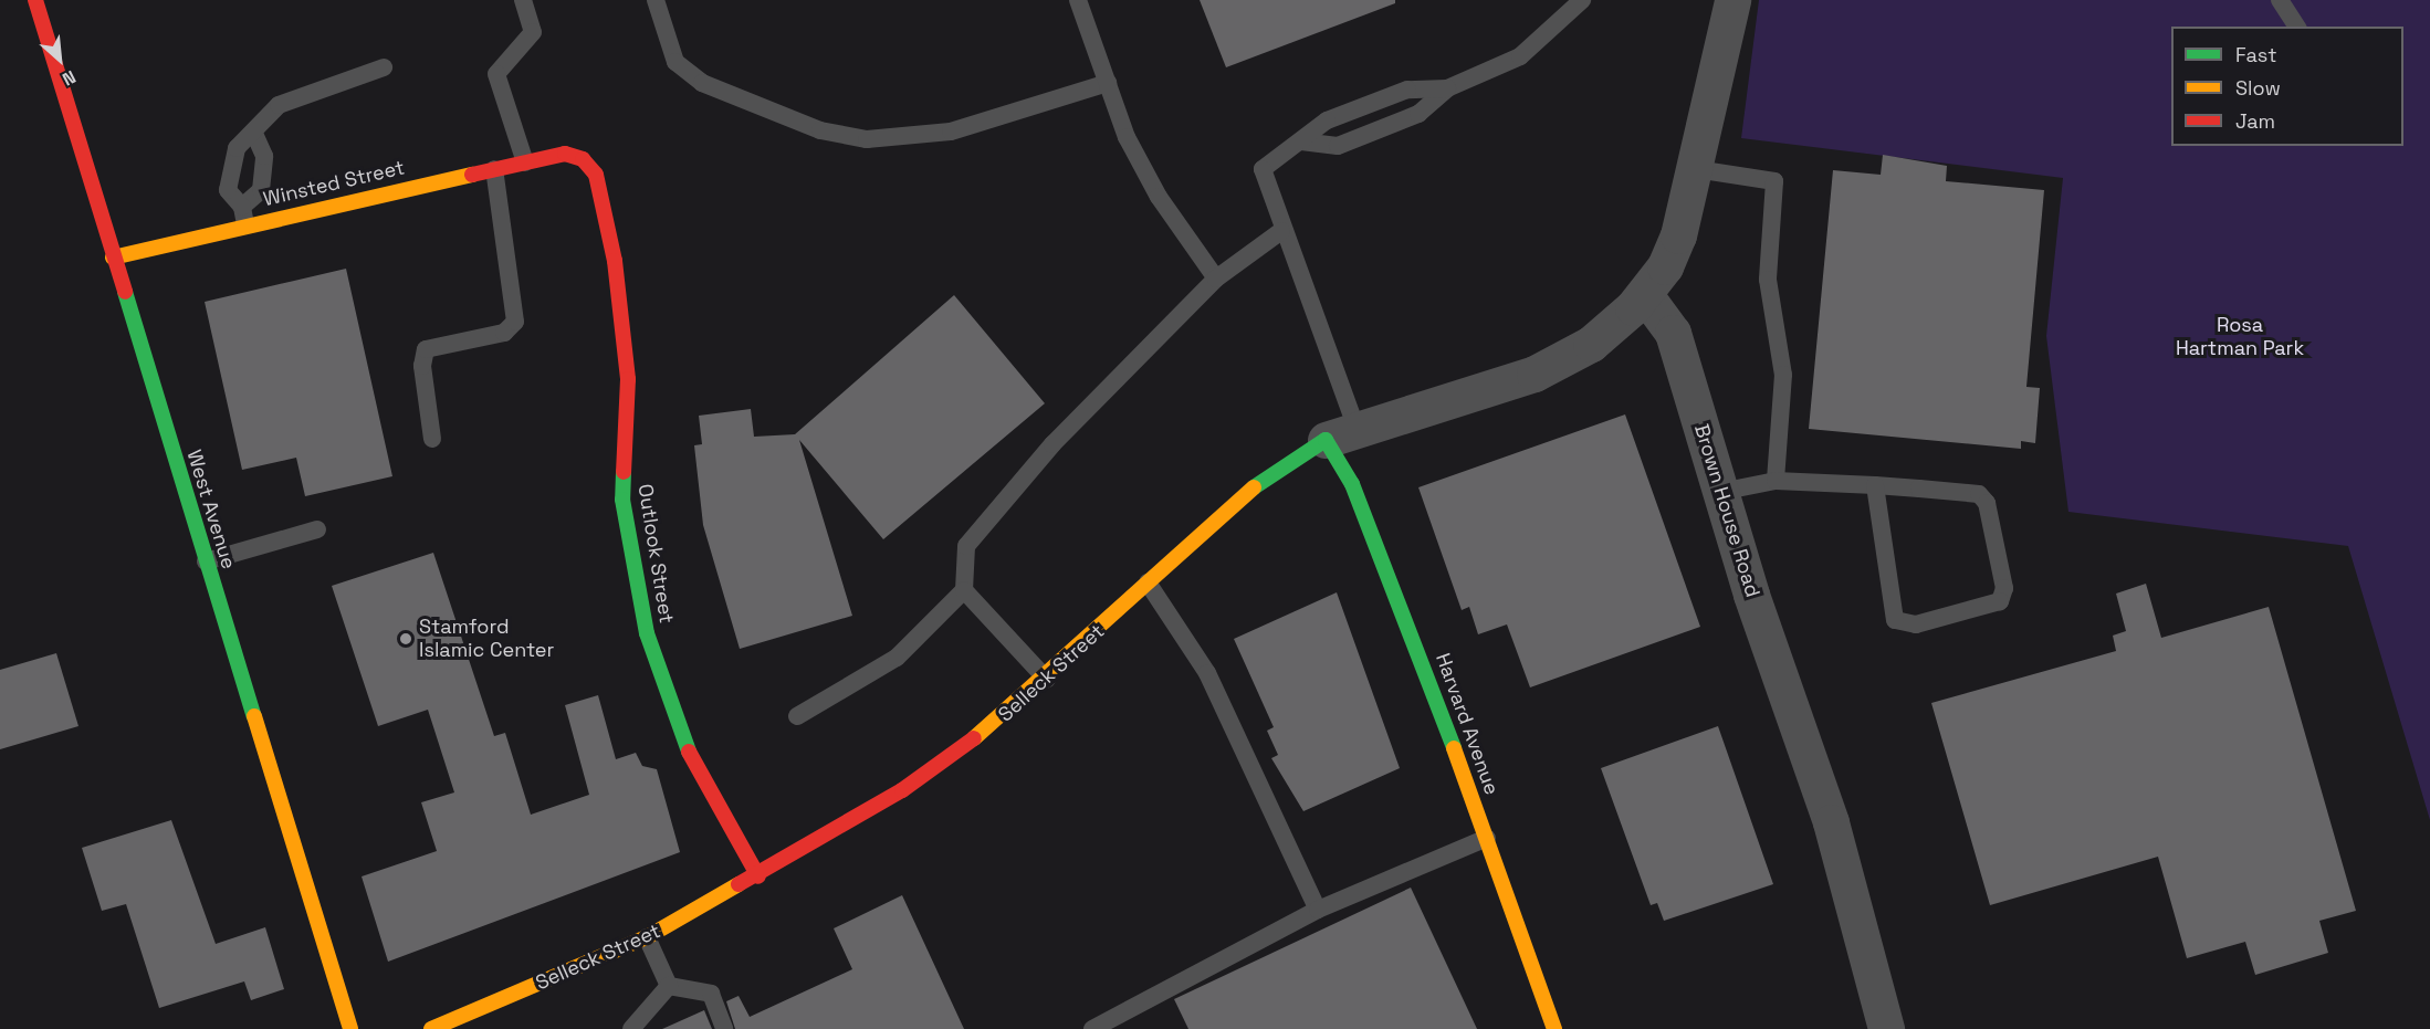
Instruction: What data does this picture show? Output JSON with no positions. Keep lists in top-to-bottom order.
{
  "streets": {
    "street": [
      "Winsted Street",
      "West Avenue",
      "Brown House Road",
      "Outlook Street",
      "Selleck Street",
      "Harvard Avenue"
    ]
  },
  "crossings": [
    ["Winsted Street", "West Avenue"],
    ["Winsted Street", "Outlook Street"],
    ["Brown House Road", "Selleck Street"],
    ["Outlook Street", "Selleck Street"],
    ["Selleck Street", "Harvard Avenue"]
  ],
  "parks": ["Rosa Hartman Park"],
  "places": ["Stamford Islamic Center"],
  "legend": ["Fast", "Slow", "Jam"],
  "north": "bottom right"
}
